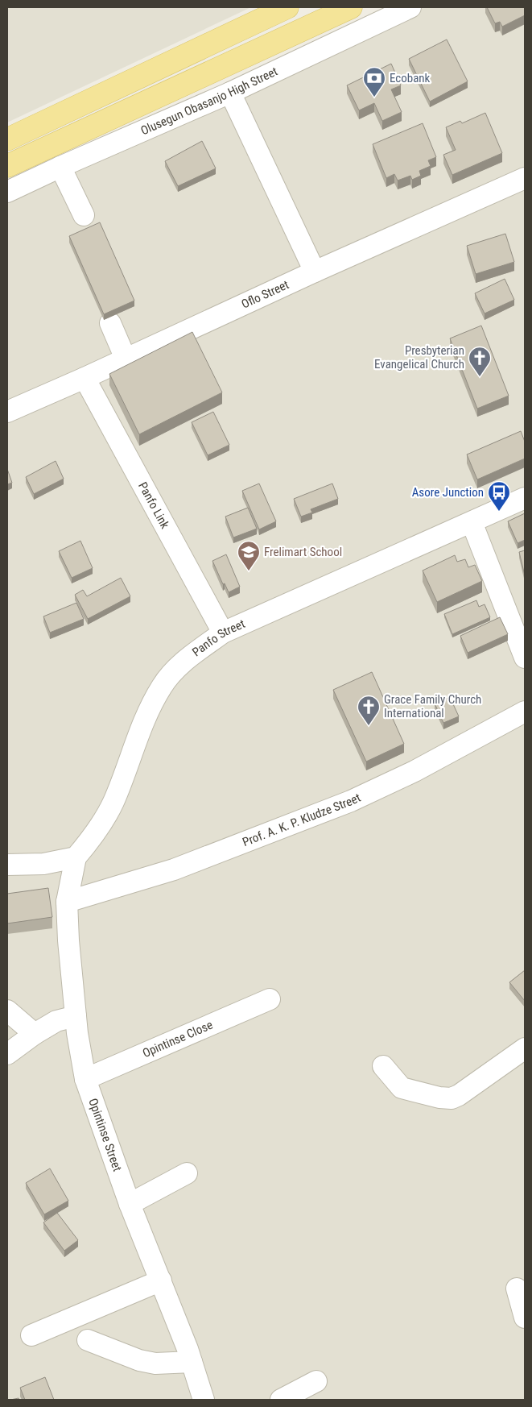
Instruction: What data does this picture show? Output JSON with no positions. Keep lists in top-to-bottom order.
{
  "streets": {
    "main road": ["Olusegun Obasanjo High Street"],
    "street": [
      "Oflo Street",
      "Panfo Link",
      "Panfo Street",
      "Prof. A. K. P. Kludze Street",
      "Opintinse Close",
      "Opintinse Street"
    ]
  },
  "crossings": [
    ["Oflo Street", "Panfo Link"],
    ["Panfo Link", "Panfo Street"],
    ["Panfo Street", "Opintinse Street"],
    ["Prof. A. K. P. Kludze Street", "Opintinse Street"],
    ["Opintinse Close", "Opintinse Street"]
  ],
  "places": {
    "bank": ["Ecobank"],
    "church": ["Presbyterian Evangelical Church", "Grace Family Church International"],
    "bus stop": ["Asore Junction"],
    "school or university": ["Frelimart School"]
  }
}
